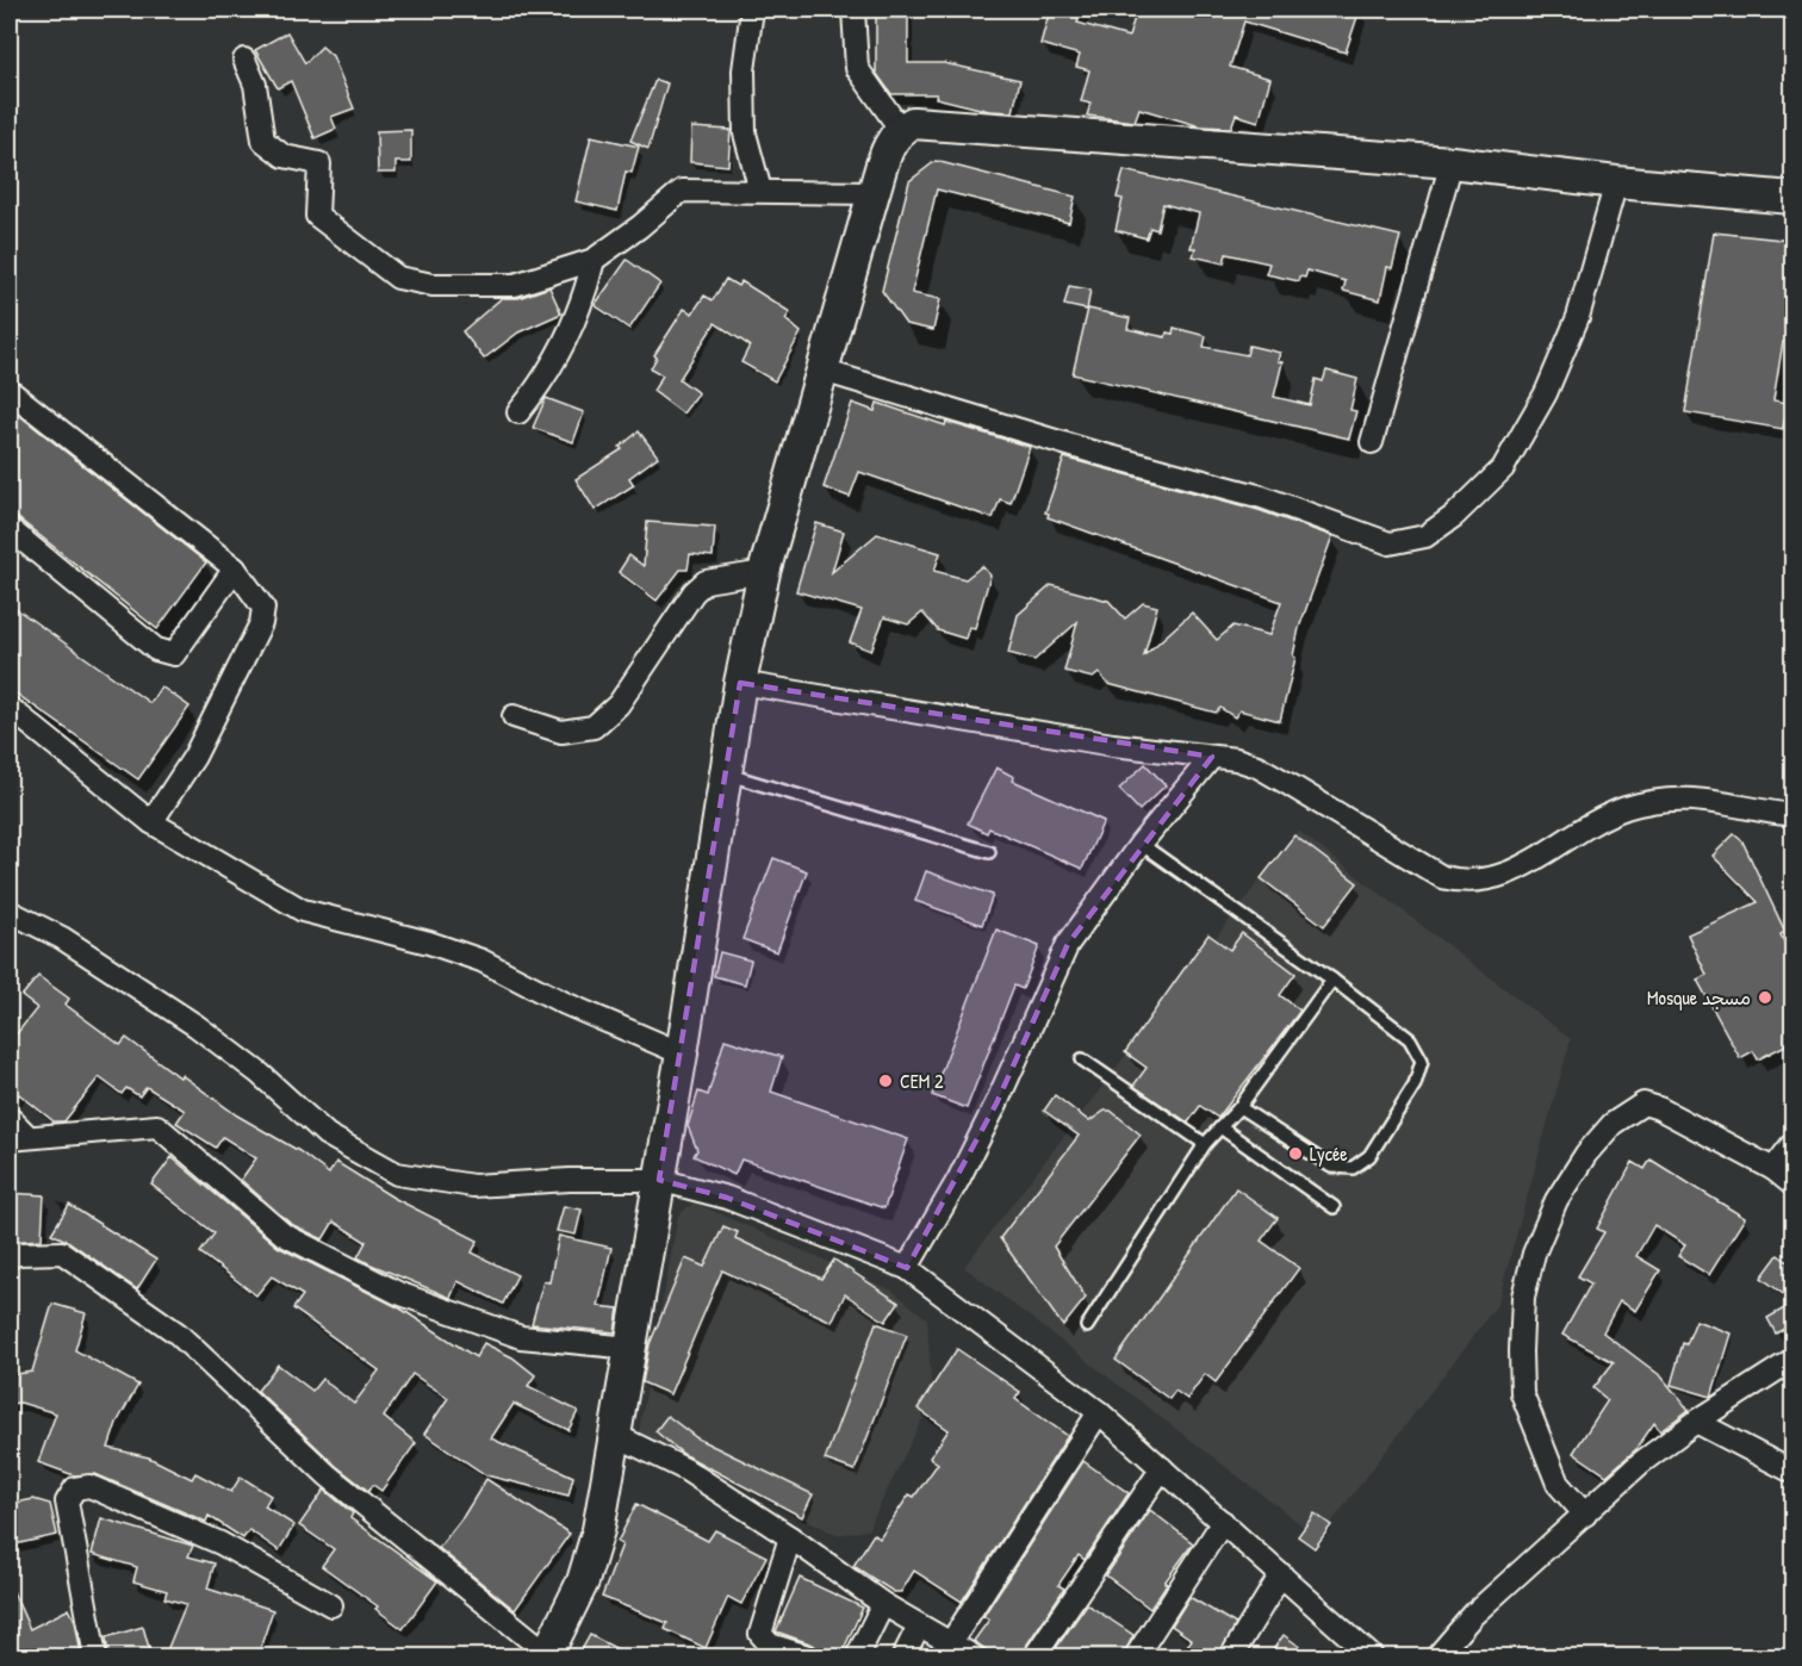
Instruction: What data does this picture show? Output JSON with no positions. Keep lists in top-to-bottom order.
{
  "places": ["Mosque مسجد", "CEM 2", "Lycée"]
}
